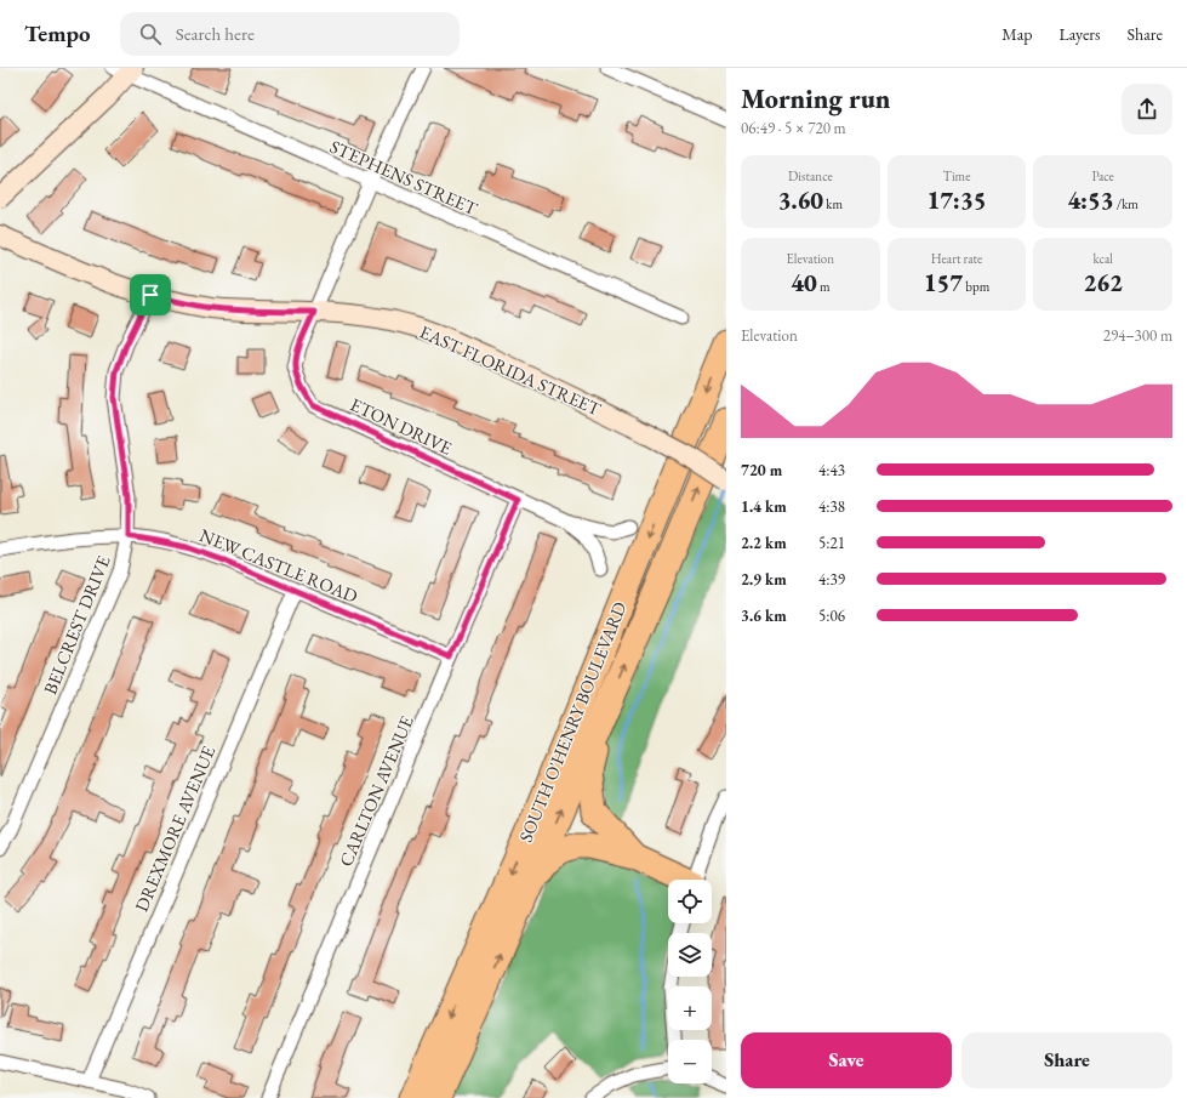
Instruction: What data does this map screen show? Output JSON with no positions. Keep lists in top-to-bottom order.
{
  "streets": {
    "highway": ["SOUTH O'HENRY BOULEVARD"],
    "main road": ["EAST FLORIDA STREET"],
    "street": [
      "STEPHENS STREET",
      "ETON DRIVE",
      "NEW CASTLE ROAD",
      "BELCREST DRIVE",
      "CARLTON AVENUE",
      "DREXMORE AVENUE"
    ]
  },
  "crossings": [
    ["STEPHENS STREET", "ETON DRIVE"],
    ["EAST FLORIDA STREET", "ETON DRIVE"],
    ["EAST FLORIDA STREET", "BELCREST DRIVE"],
    ["ETON DRIVE", "CARLTON AVENUE"],
    ["NEW CASTLE ROAD", "BELCREST DRIVE"],
    ["NEW CASTLE ROAD", "CARLTON AVENUE"],
    ["NEW CASTLE ROAD", "DREXMORE AVENUE"]
  ],
  "page": {
    "header": "Tempo",
    "search": "Search here",
    "nav": ["Map", "Layers", "Share"],
    "heading": ["Morning run", "06:49 · 5 × 720 m"],
    "stats": [
      ["Distance", "3.60 km"],
      ["Time", "17:35"],
      ["Pace", "4:53 /km"],
      ["Elevation", "40 m"],
      ["Heart rate", "157 bpm"],
      ["kcal", "262"]
    ],
    "chart": ["Elevation", "294–300 m"],
    "list": [
      {
        "name": "720 m",
        "note": "4:43"
      },
      {
        "name": "1.4 km",
        "note": "4:38"
      },
      {
        "name": "2.2 km",
        "note": "5:21"
      },
      {
        "name": "2.9 km",
        "note": "4:39"
      },
      {
        "name": "3.6 km",
        "note": "5:06"
      }
    ],
    "map_buttons": ["+", "−"],
    "buttons": ["Save", "Share"]
  }
}
